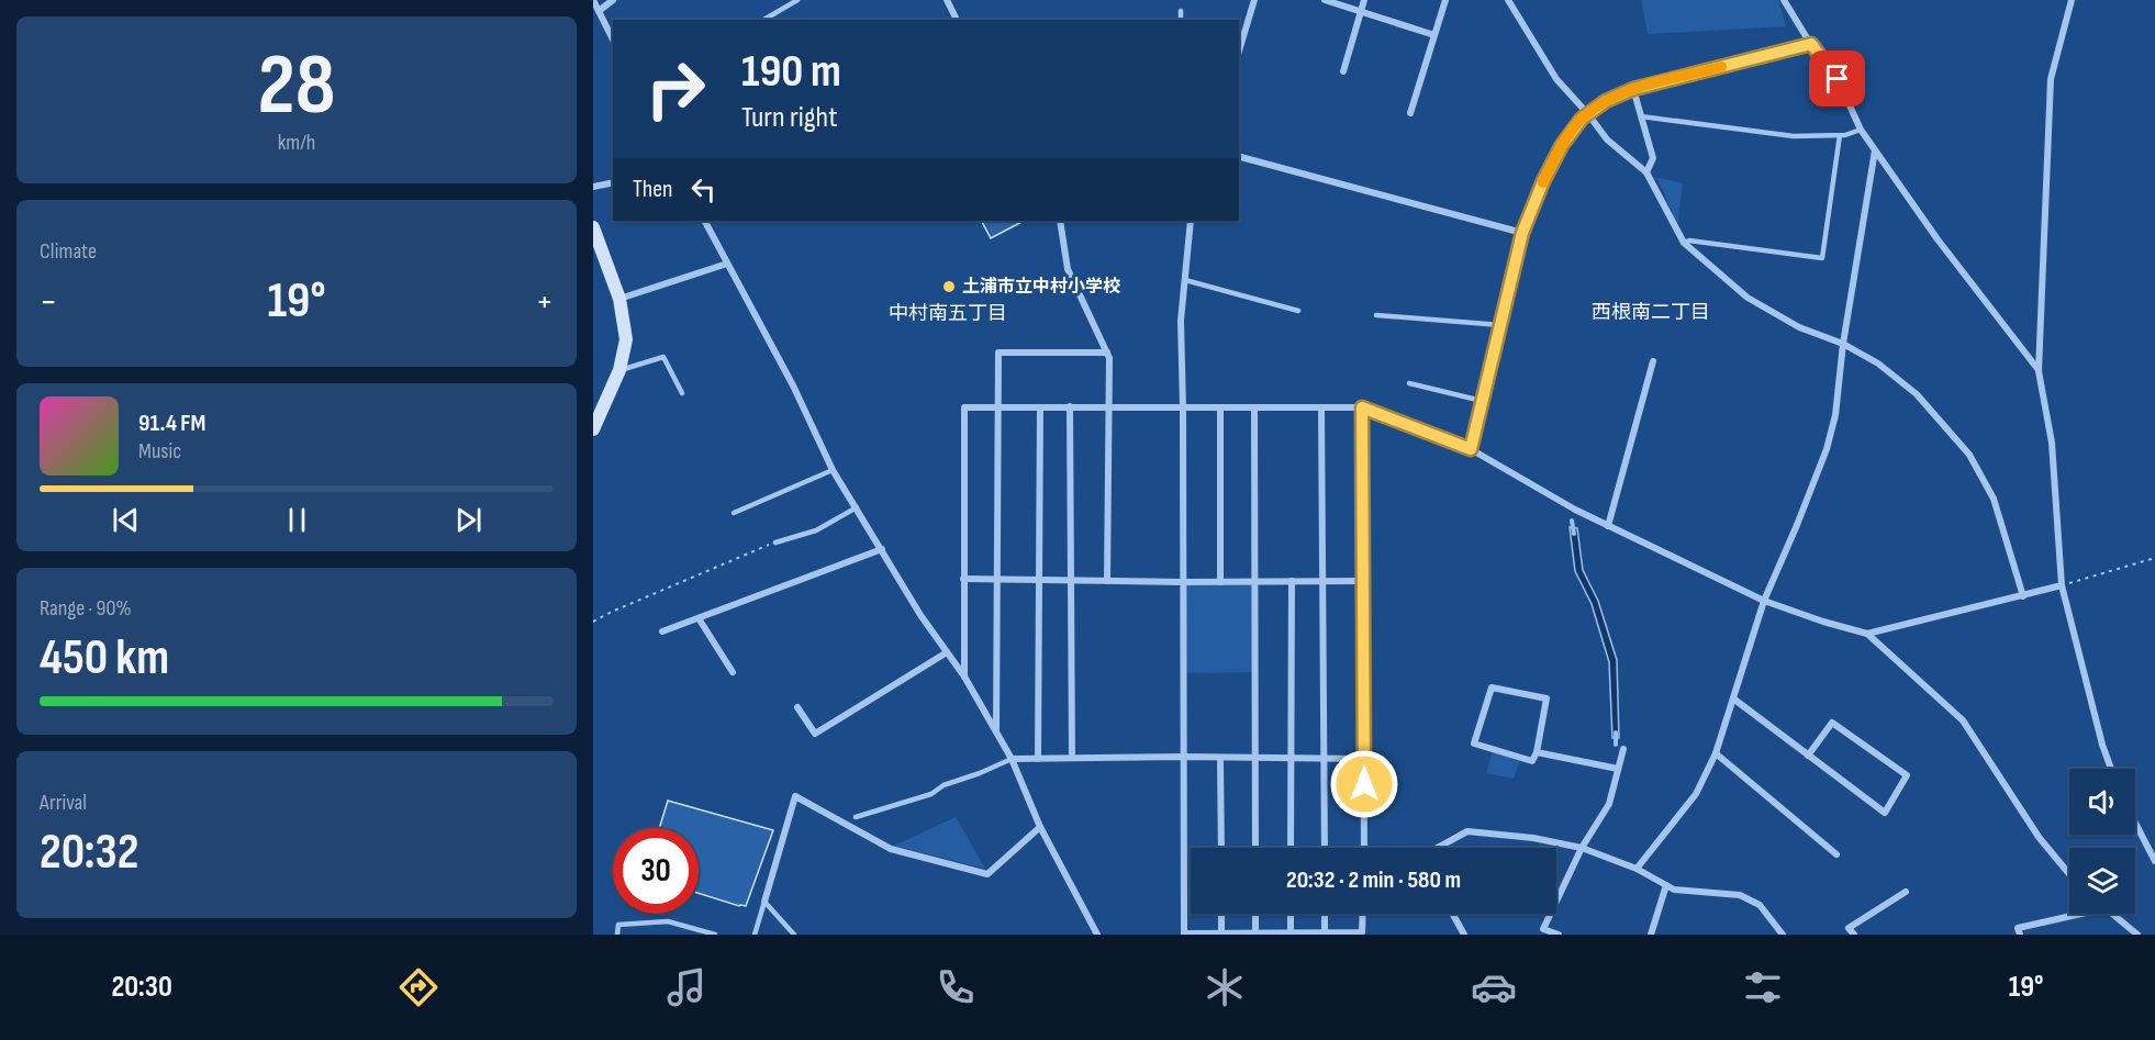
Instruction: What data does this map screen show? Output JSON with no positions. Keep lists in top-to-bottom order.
{
  "districts": ["西根南二丁目", "中村南五丁目"],
  "places": ["土浦市立中村小学校"],
  "page": {
    "tile": [
      ["28", "km/h"],
      "Climate",
      ["Range · 90%", "450 km"],
      ["Arrival", "20:32"]
    ],
    "turn": ["190 m", "Turn right"],
    "then": "Then",
    "heat": ["−", "19°", "+"],
    "song": ["91.4 FM", "Music"],
    "limit": "30",
    "trip": "20:32 · 2 min · 580 m",
    "tabs": ["20:30", "19°"]
  }
}
